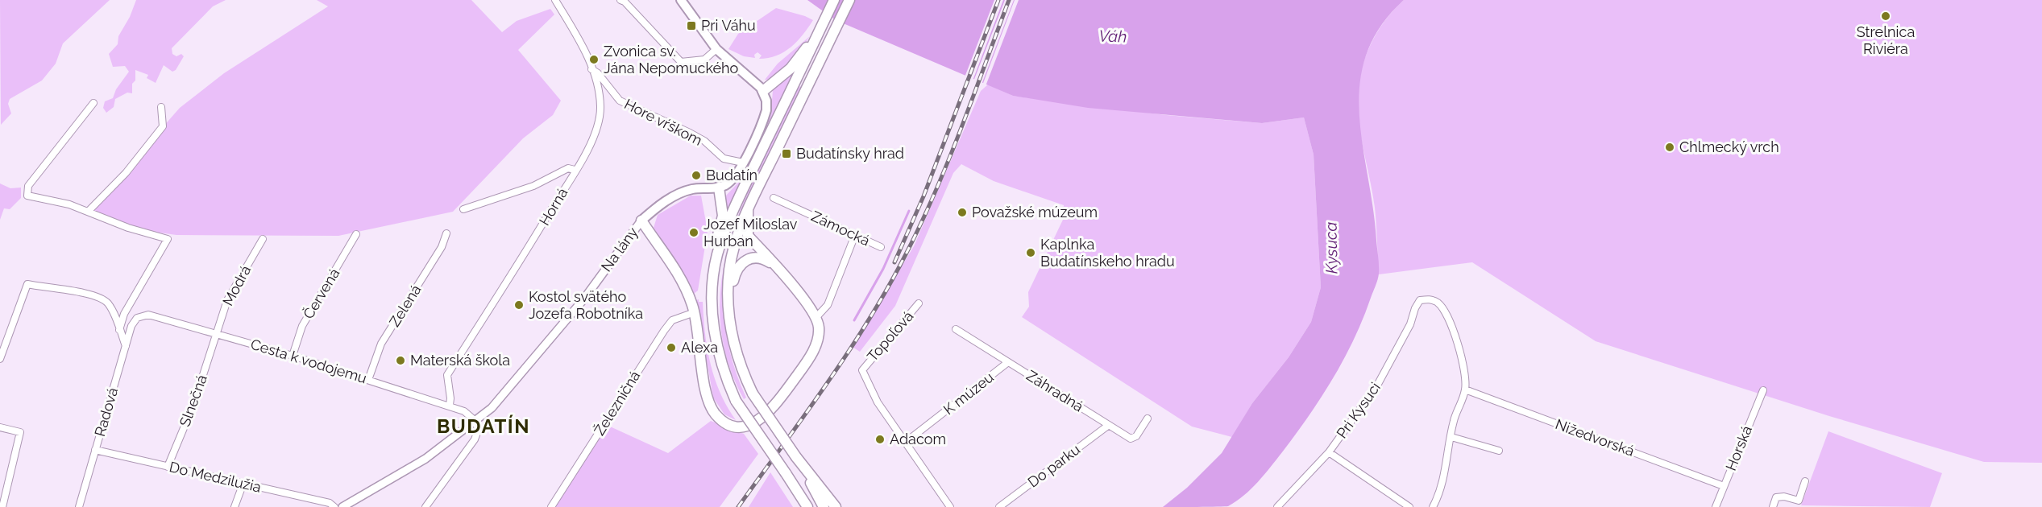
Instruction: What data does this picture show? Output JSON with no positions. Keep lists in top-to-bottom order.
{
  "streets": {
    "main road": ["Na lány"],
    "street": [
      "Hore vŕškom",
      "Horná",
      "Zámocká",
      "Modrá",
      "Červená",
      "Zelená",
      "Topoľová",
      "Cesta k vodojemu",
      "Záhradná",
      "K múzeu",
      "Slnečná",
      "Železničná",
      "Pri Kysuci",
      "Radová",
      "Nižedvorská",
      "Horská",
      "Do parku",
      "Do Medzilužia"
    ]
  },
  "crossings": [
    ["Hore vŕškom", "Horná"],
    ["Horná", "Cesta k vodojemu"],
    ["Na lány", "Cesta k vodojemu"],
    ["Modrá", "Cesta k vodojemu"],
    ["Modrá", "Slnečná"],
    ["Červená", "Cesta k vodojemu"],
    ["Zelená", "Cesta k vodojemu"],
    ["Topoľová", "K múzeu"],
    ["Cesta k vodojemu", "Slnečná"],
    ["Cesta k vodojemu", "Radová"],
    ["Záhradná", "K múzeu"],
    ["Záhradná", "Do parku"],
    ["Slnečná", "Do Medzilužia"],
    ["Pri Kysuci", "Nižedvorská"],
    ["Radová", "Do Medzilužia"],
    ["Nižedvorská", "Horská"]
  ],
  "districts": ["BUDATÍN"],
  "water": ["Váh", "Kysuca"],
  "places": {
    "other": [
      "Strelnica Riviéra",
      "Zvonica sv. Jána Nepomuckého",
      "Chlmecký vrch",
      "Budatín",
      "Považské múzeum",
      "Jozef Miloslav Hurban",
      "Kaplnka Budatínskeho hradu",
      "Kostol svätého Jozefa Robotníka",
      "Alexa",
      "Materská škola",
      "Adacom"
    ],
    "transit": ["Pri Váhu", "Budatínsky hrad"]
  }
}
